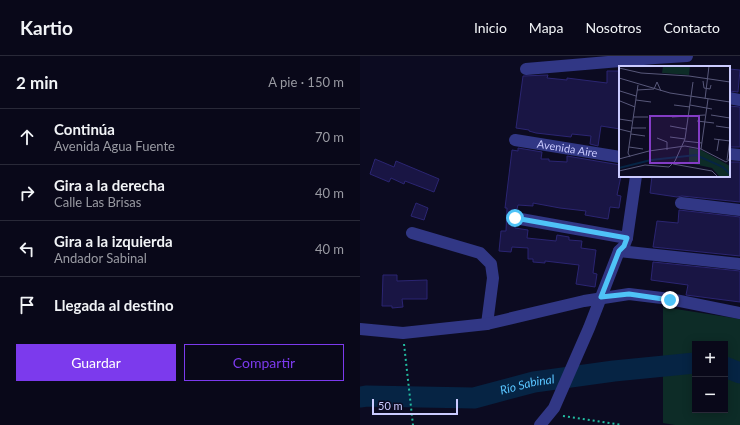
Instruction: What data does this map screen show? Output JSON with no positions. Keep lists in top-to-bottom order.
{
  "streets": {
    "street": ["Avenida Aire"]
  },
  "water": ["Río Sabinal"],
  "scale_bar": "50 m",
  "page": {
    "header": "Kartio",
    "nav": [
      "Inicio",
      "Mapa",
      "Nosotros",
      "Contacto"
    ],
    "heading": ["2 min", "A pie · 150 m"],
    "list": [
      ["Continúa", "Avenida Agua Fuente", "70 m"],
      ["Gira a la derecha", "Calle Las Brisas", "40 m"],
      ["Gira a la izquierda", "Andador Sabinal", "40 m"],
      "Llegada al destino"
    ],
    "buttons": ["Guardar", "Compartir"],
    "map_buttons": ["+", "−"],
    "scale": "50 m"
  }
}
